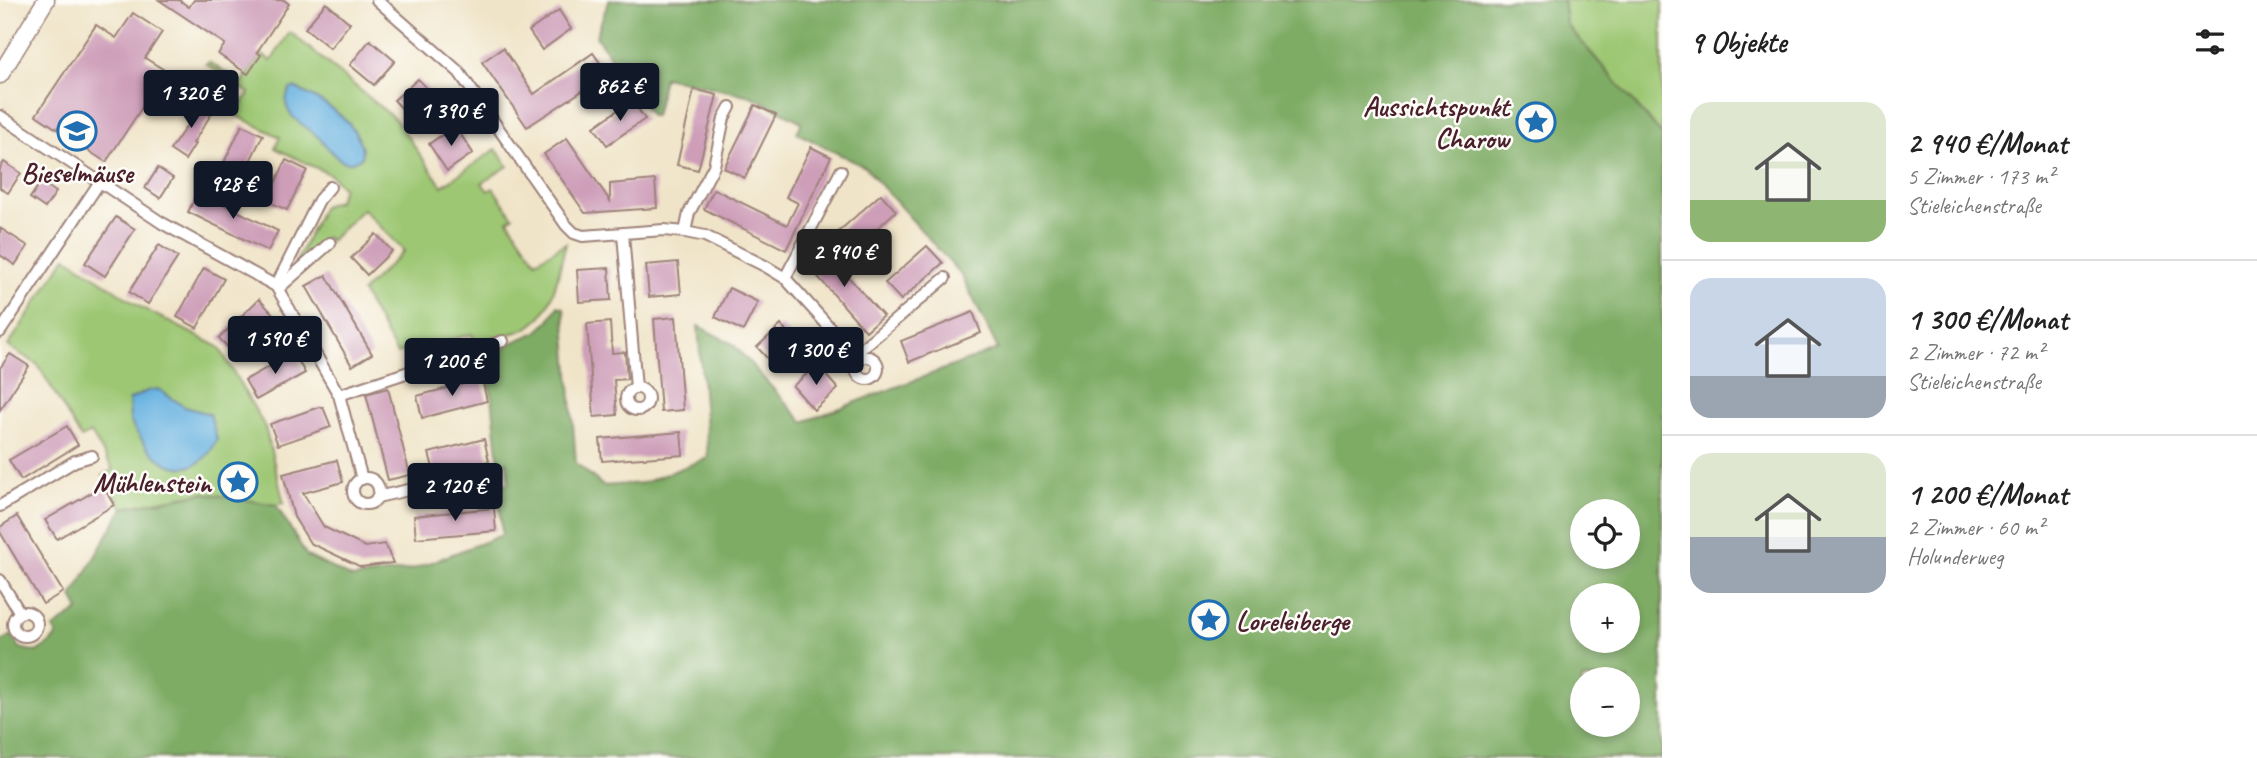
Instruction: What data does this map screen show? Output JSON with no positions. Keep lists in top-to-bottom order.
{
  "places": {
    "place": ["Aussichtspunkt Charow", "Mühlenstein", "Loreleiberge"],
    "school or university": ["Bieselmäuse"]
  },
  "page": {
    "heading": "9 Objekte",
    "price": [
      "862 €",
      "1 320 €",
      "1 390 €",
      "928 €",
      "2 940 €",
      "1 590 €",
      "1 300 €",
      "1 200 €",
      "2 120 €"
    ],
    "list": [
      {
        "name": "2 940 €/Monat",
        "note": "5 Zimmer · 173 m² · Stieleichenstraße"
      },
      {
        "name": "1 300 €/Monat",
        "note": "2 Zimmer · 72 m² · Stieleichenstraße"
      },
      {
        "name": "1 200 €/Monat",
        "note": "2 Zimmer · 60 m² · Holunderweg"
      }
    ],
    "map_buttons": ["+", "−"]
  }
}
